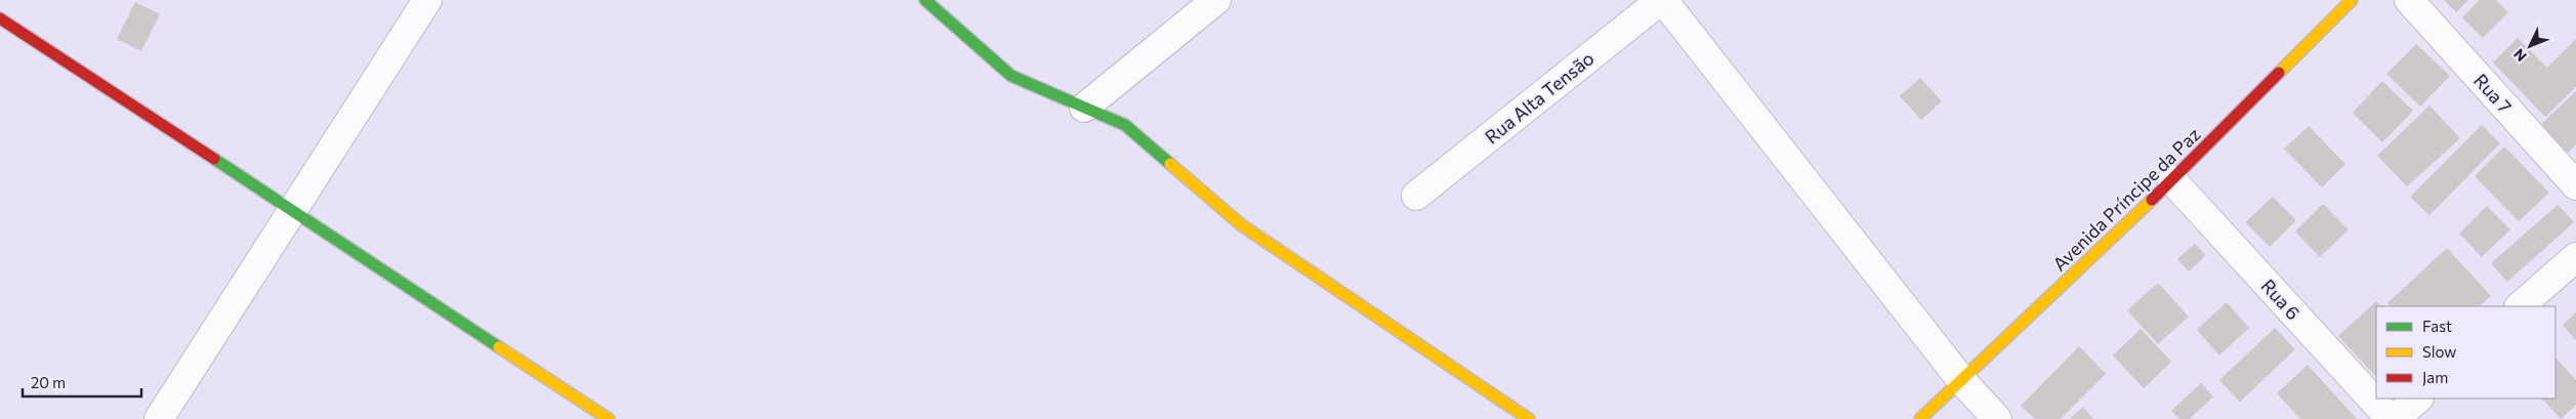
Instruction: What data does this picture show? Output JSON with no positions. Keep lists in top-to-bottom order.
{
  "streets": {
    "street": [
      "Rua 7",
      "Rua Alta Tensão",
      "Avenida Príncipe da Paz",
      "Rua 6"
    ]
  },
  "crossings": [
    ["Avenida Príncipe da Paz", "Rua 6"]
  ],
  "legend": ["Fast", "Slow", "Jam"],
  "scale_bar": "20 m",
  "north": "bottom left"
}
